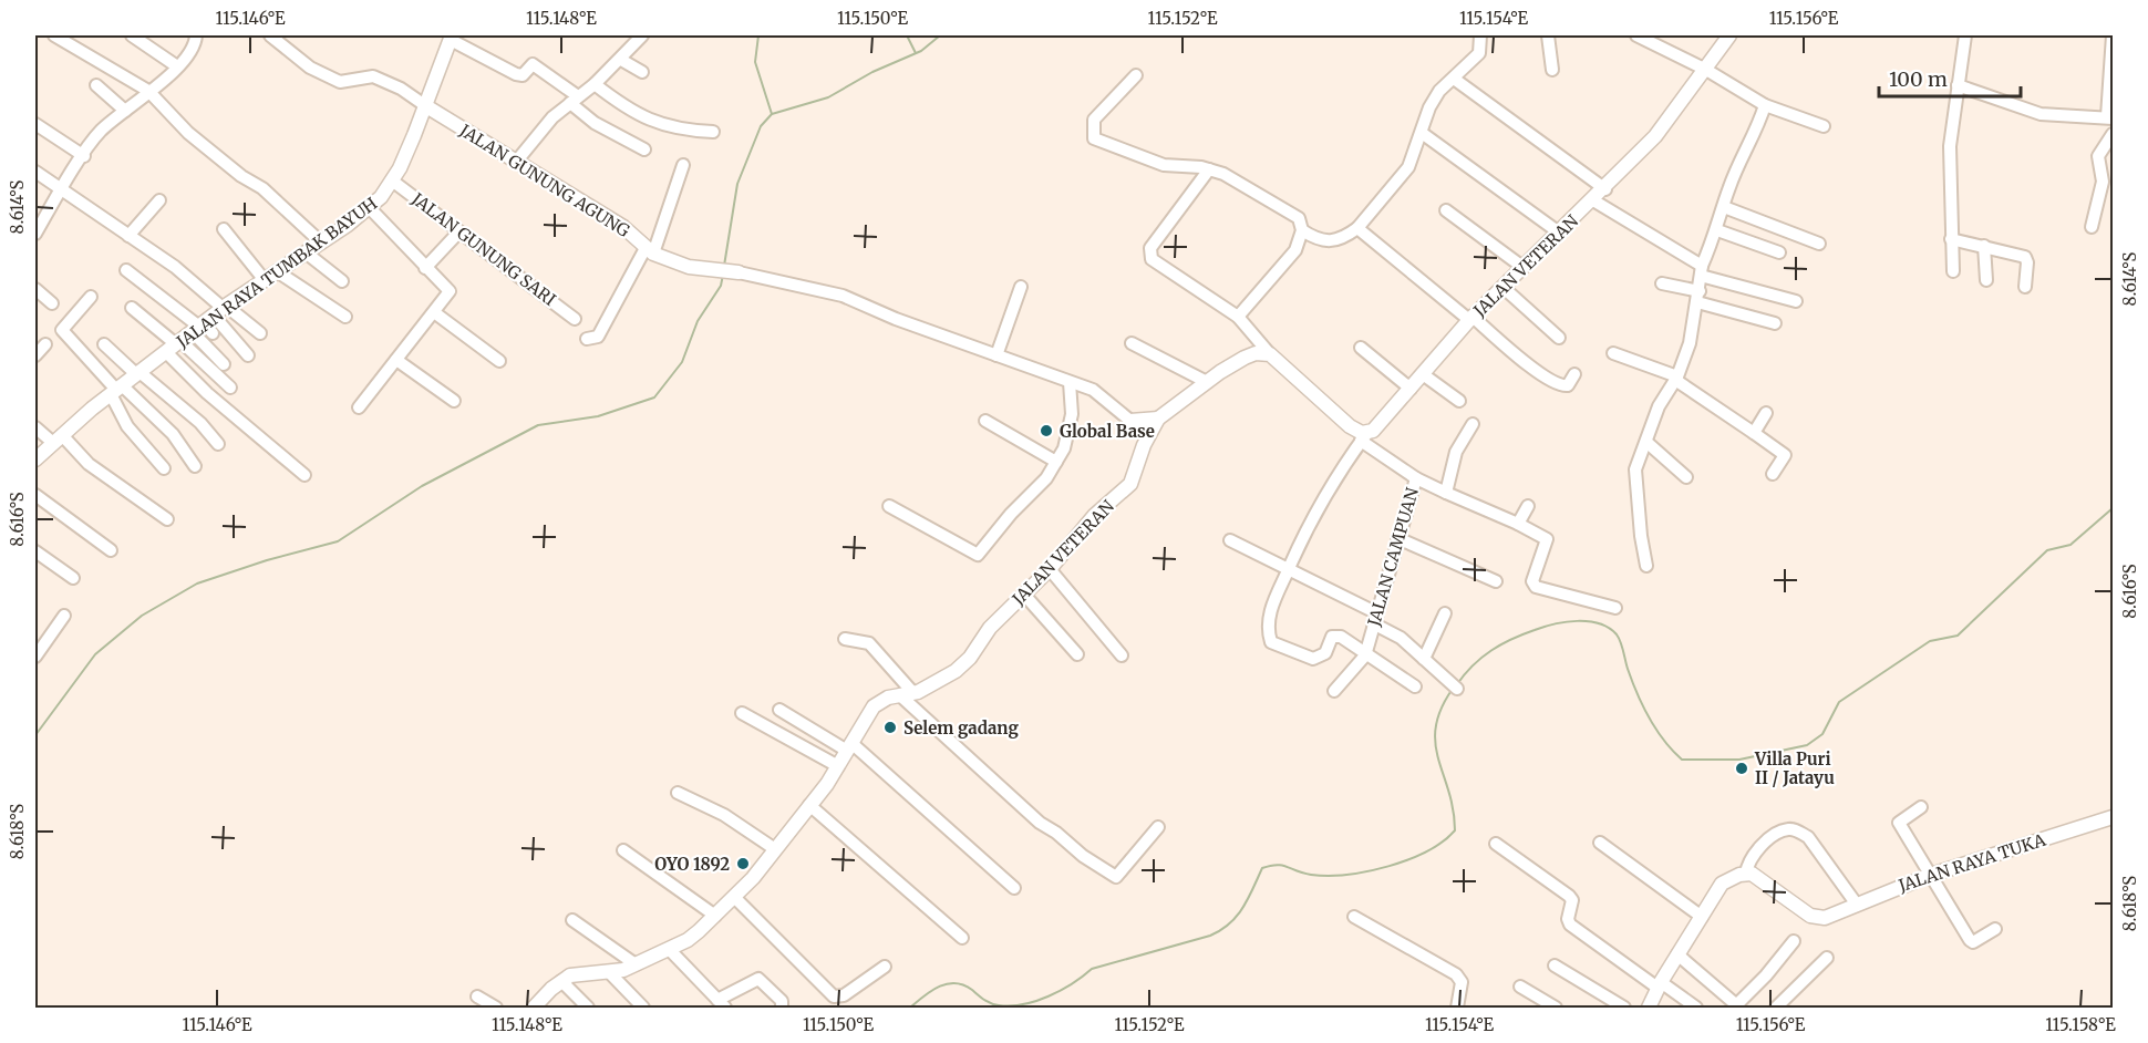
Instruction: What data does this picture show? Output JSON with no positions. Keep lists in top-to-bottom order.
{
  "streets": {
    "street": [
      "JALAN GUNUNG AGUNG",
      "JALAN GUNUNG SARI",
      "JALAN VETERAN",
      "JALAN RAYA TUMBAK BAYUH",
      "JALAN CAMPUAN",
      "JALAN RAYA TUKA"
    ]
  },
  "crossings": [
    ["JALAN GUNUNG AGUNG", "JALAN RAYA TUMBAK BAYUH"],
    ["JALAN GUNUNG SARI", "JALAN RAYA TUMBAK BAYUH"],
    ["JALAN VETERAN", "JALAN CAMPUAN"]
  ],
  "places": [
    "Global Base",
    "Selem gadang",
    "Villa Puri II / Jatayu",
    "OYO 1892"
  ],
  "scale_bar": "100 m",
  "coordinates": [
    "115.146°E",
    "115.148°E",
    "115.150°E",
    "115.152°E",
    "115.154°E",
    "115.156°E",
    "8.614°S",
    "8.616°S",
    "8.618°S",
    "115.158°E"
  ]
}
